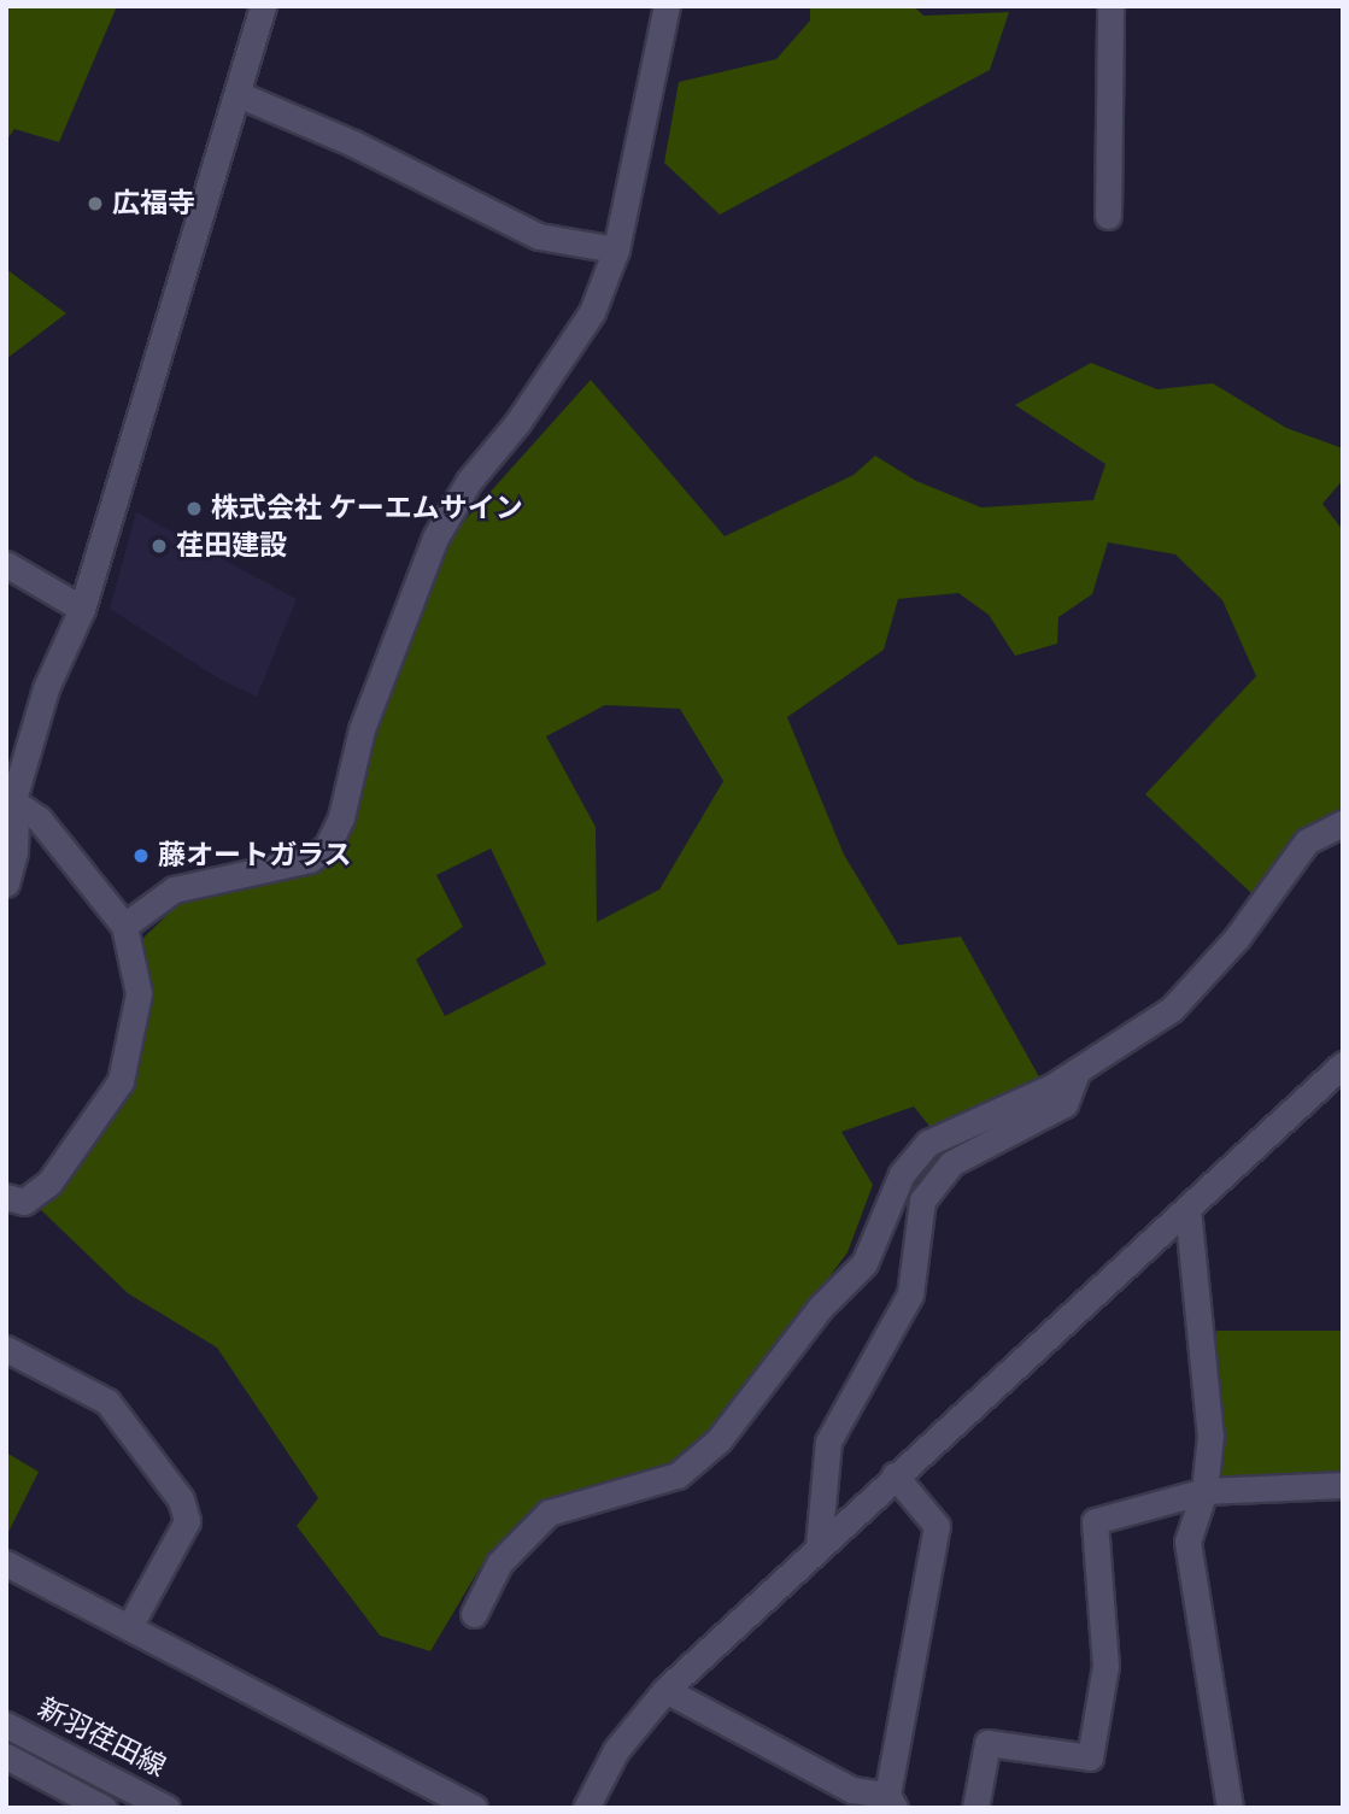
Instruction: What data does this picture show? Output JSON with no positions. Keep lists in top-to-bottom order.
{
  "streets": {
    "street": ["新羽荏田線"]
  },
  "places": [
    "広福寺",
    "株式会社 ケーエムサイン",
    "荏田建設",
    "藤オートガラス"
  ]
}
